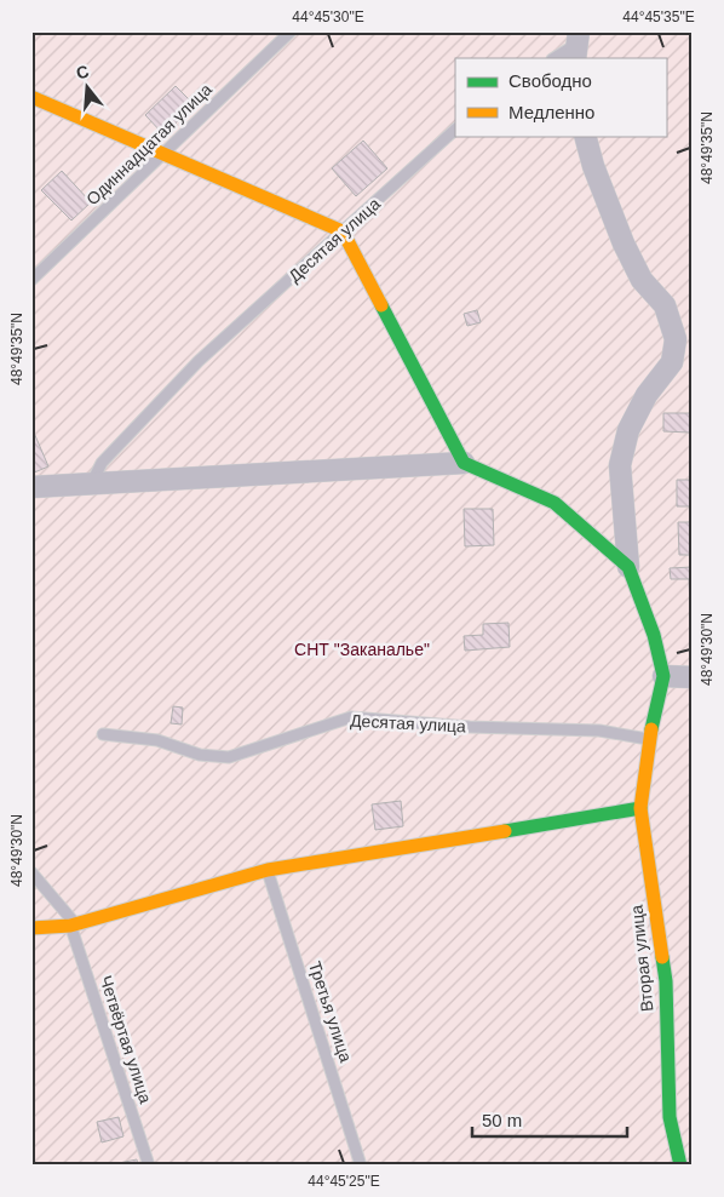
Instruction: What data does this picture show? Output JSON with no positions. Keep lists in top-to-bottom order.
{
  "streets": {
    "street": ["Вторая улица"],
    "lane": [
      "Одиннадцатая улица",
      "Десятая улица",
      "Третья улица",
      "Четвёртая улица"
    ]
  },
  "crossings": [
    ["Десятая улица", "Вторая улица"]
  ],
  "parks": ["СНТ \"Заканалье\""],
  "legend": ["Свободно", "Медленно"],
  "scale_bar": "50 m",
  "north": "top",
  "coordinates": [
    "44°45'30\"E",
    "44°45'35\"E",
    "48°49'35\"N",
    "48°49'30\"N",
    "44°45'25\"E"
  ]
}
